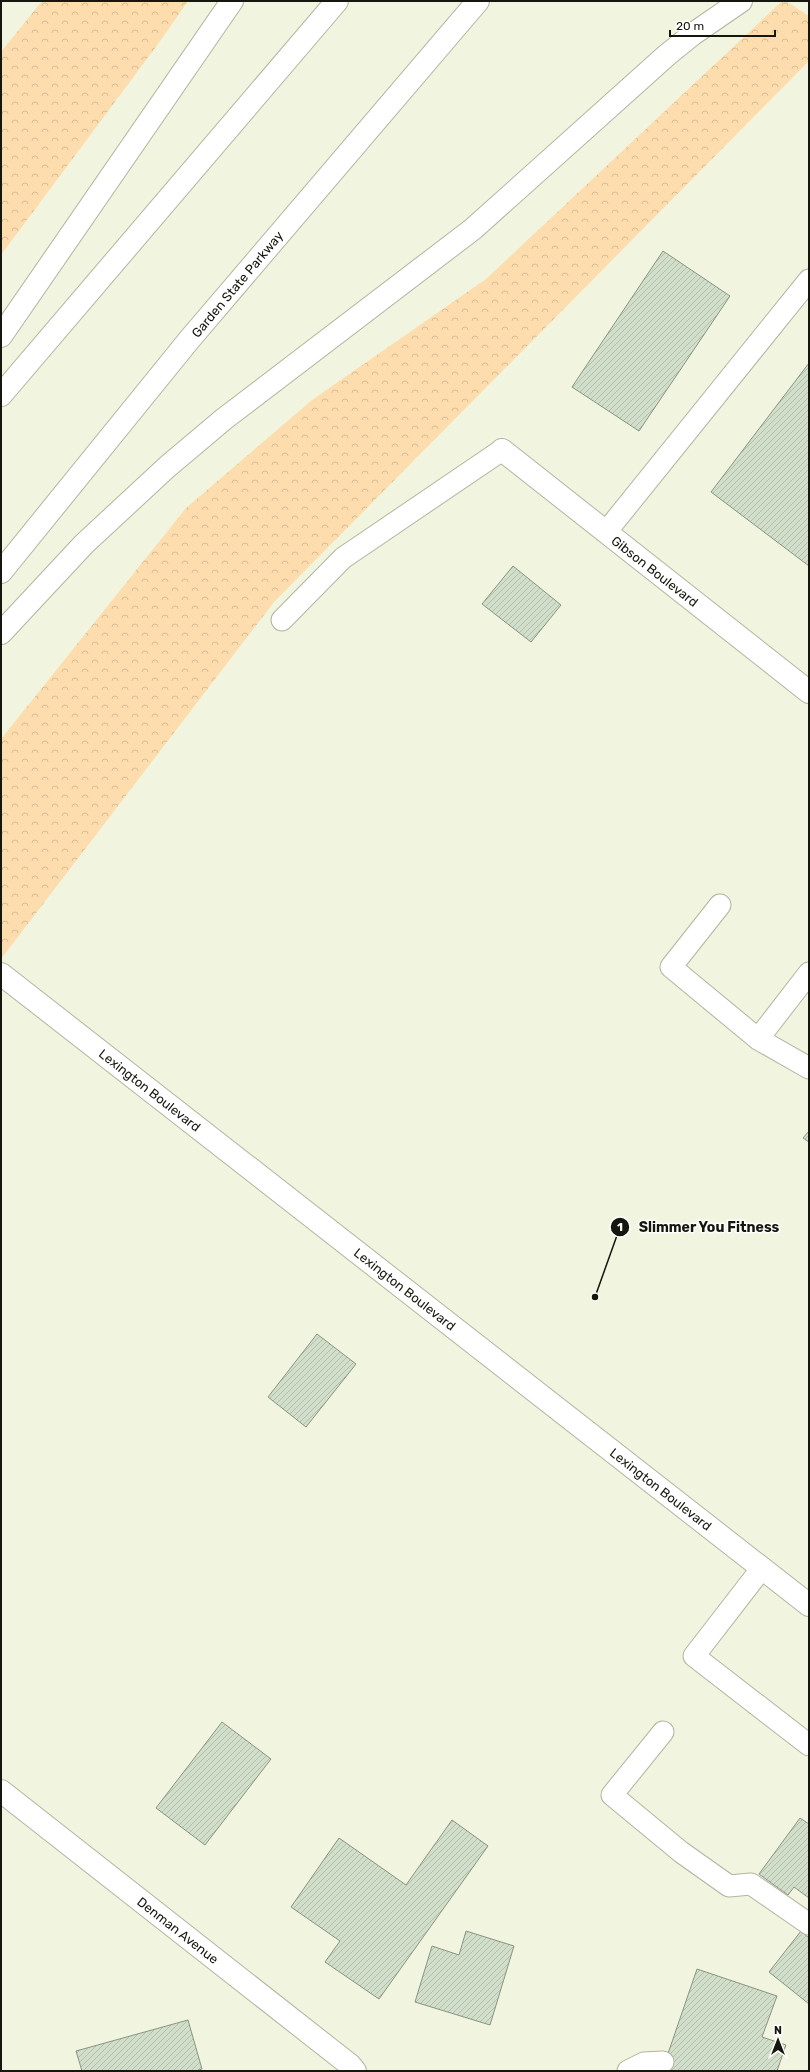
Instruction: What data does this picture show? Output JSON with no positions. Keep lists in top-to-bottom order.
{
  "streets": {
    "main road": [
      "Garden State Parkway",
      "Gibson Boulevard",
      "Lexington Boulevard",
      "Denman Avenue"
    ]
  },
  "places": ["Slimmer You Fitness"],
  "scale_bar": "20 m",
  "north": "top"
}
